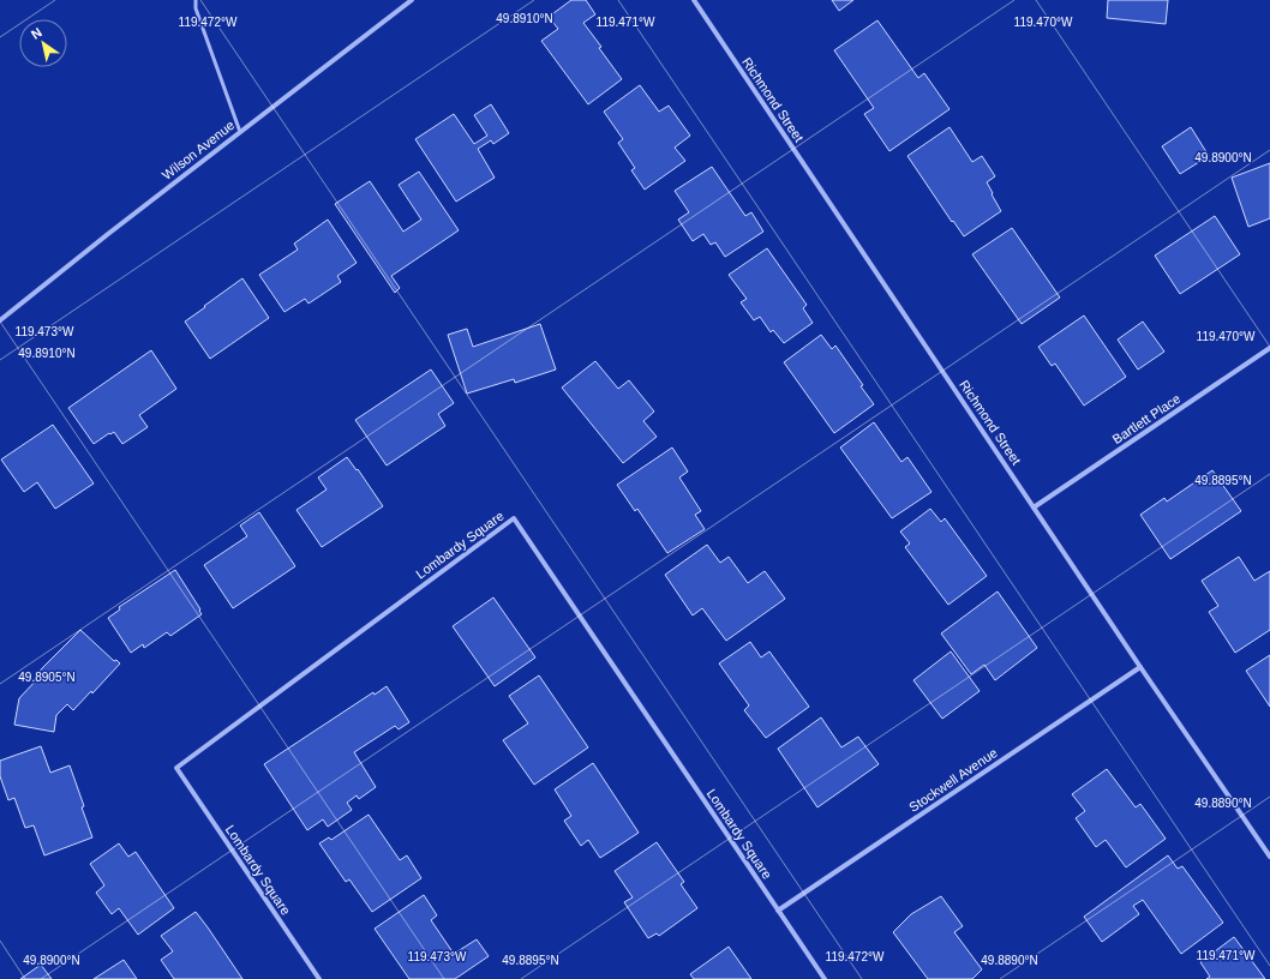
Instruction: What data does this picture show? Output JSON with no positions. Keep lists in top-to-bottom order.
{
  "streets": {
    "street": [
      "Richmond Street",
      "Wilson Avenue",
      "Bartlett Place",
      "Lombardy Square",
      "Stockwell Avenue"
    ]
  },
  "crossings": [
    ["Richmond Street", "Bartlett Place"],
    ["Richmond Street", "Stockwell Avenue"],
    ["Lombardy Square", "Stockwell Avenue"]
  ],
  "north": "top left",
  "coordinates": [
    "49.8910°N",
    "119.472°W",
    "119.471°W",
    "119.470°W",
    "49.8900°N",
    "119.473°W",
    "49.8895°N",
    "49.8905°N",
    "49.8890°N"
  ]
}
